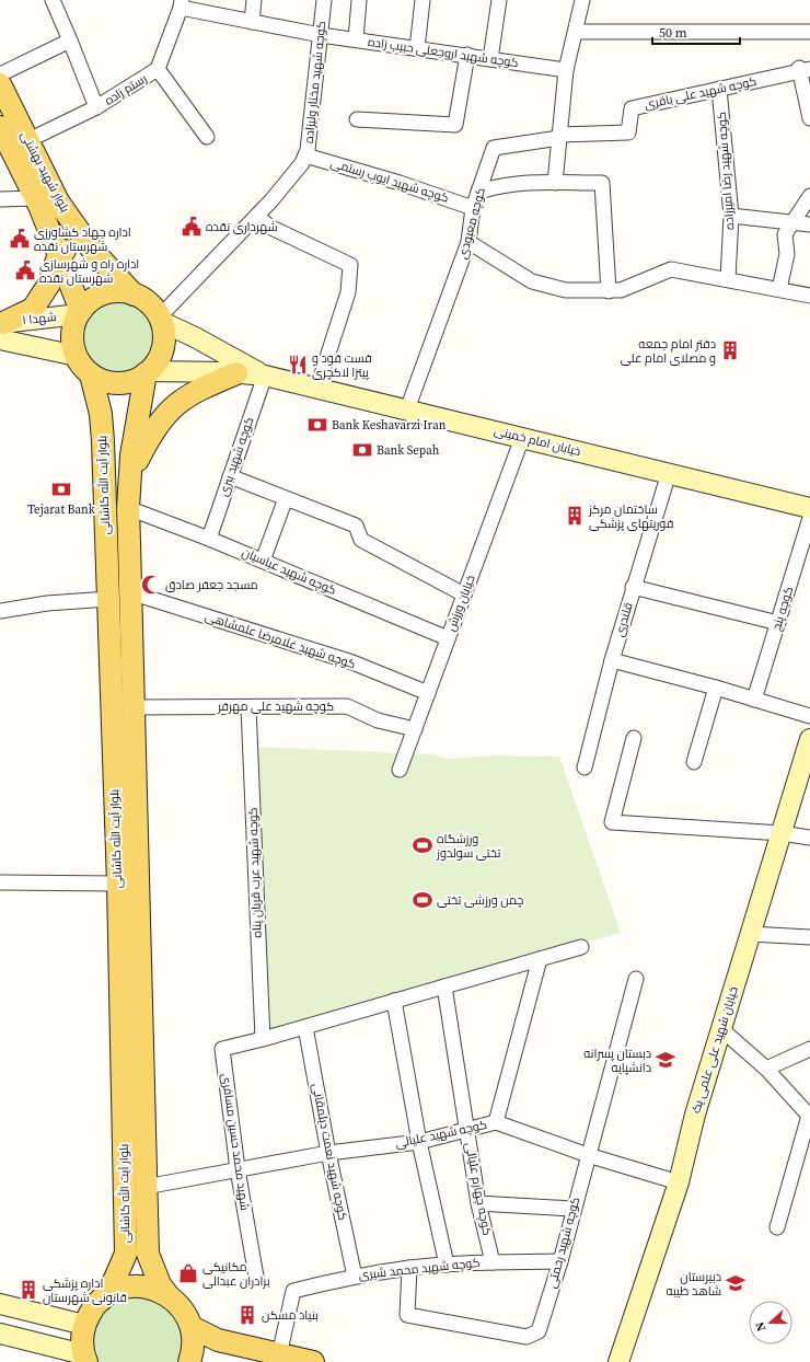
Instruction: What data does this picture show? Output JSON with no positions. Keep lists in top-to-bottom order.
{
  "streets": {
    "main road": [
      "بلوار شهید بهشتی",
      "شهدا ۱",
      "خیابان امام خمینی",
      "بلوار آیت الله کاشانی",
      "خیابان شهید علی علمی یک"
    ],
    "street": [
      "کوچه شهید اروجعلی حبیب زاده",
      "کوچه شهید مختار ولیزاده",
      "رستم زاده",
      "کوچه شهید علی باقری",
      "کوچه شهید رضا امیرزاده",
      "کوچه شهید ایوب رستمی",
      "کوچه معبودی",
      "کوچه شهید ببری",
      "کوچه شهید عباسیان",
      "خیابان ورزش",
      "کوچه پنج",
      "قلندری",
      "کوچه شهید غلامرضا علمشاهی",
      "کوچه شهید علی مهرفر",
      "کوچه شهید عرب قربان پناه",
      "کوچه شهید علیالی",
      "شهید محمد حسین مسافری",
      "کوچه شهید نعمت دیلمقانی",
      "کوچه چهارم علیالی",
      "کوچه شهید رحمتی",
      "کوچه شهید محمد شیری"
    ]
  },
  "crossings": [
    ["کوچه شهید اروجعلی حبیب زاده", "کوچه شهید مختار ولیزاده"],
    ["کوچه شهید اروجعلی حبیب زاده", "رستم زاده"],
    ["کوچه شهید مختار ولیزاده", "بلوار شهید بهشتی"],
    ["کوچه شهید مختار ولیزاده", "کوچه شهید ایوب رستمی"],
    ["کوچه شهید مختار ولیزاده", "شهدا ۱"],
    ["کوچه شهید مختار ولیزاده", "بلوار آیت الله کاشانی"],
    ["رستم زاده", "بلوار شهید بهشتی"],
    ["کوچه شهید علی باقری", "کوچه شهید رضا امیرزاده"],
    ["کوچه شهید علی باقری", "کوچه معبودی"],
    ["بلوار شهید بهشتی", "شهدا ۱"],
    ["بلوار شهید بهشتی", "بلوار آیت الله کاشانی"],
    ["کوچه شهید ایوب رستمی", "کوچه معبودی"],
    ["کوچه معبودی", "خیابان امام خمینی"],
    ["شهدا ۱", "بلوار آیت الله کاشانی"],
    ["خیابان امام خمینی", "کوچه شهید ببری"],
    ["خیابان امام خمینی", "خیابان ورزش"],
    ["خیابان امام خمینی", "قلندری"],
    ["کوچه شهید ببری", "کوچه شهید عباسیان"],
    ["بلوار آیت الله کاشانی", "کوچه شهید عباسیان"],
    ["بلوار آیت الله کاشانی", "کوچه شهید غلامرضا علمشاهی"],
    ["بلوار آیت الله کاشانی", "کوچه شهید علی مهرفر"],
    ["بلوار آیت الله کاشانی", "کوچه شهید علیالی"],
    ["کوچه شهید عباسیان", "خیابان ورزش"],
    ["خیابان ورزش", "کوچه شهید غلامرضا علمشاهی"],
    ["خیابان ورزش", "کوچه شهید علی مهرفر"],
    ["کوچه شهید علی مهرفر", "کوچه شهید عرب قربان پناه"],
    ["کوچه شهید عرب قربان پناه", "شهید محمد حسین مسافری"],
    ["خیابان شهید علی علمی یک", "کوچه شهید علیالی"],
    ["کوچه شهید علیالی", "شهید محمد حسین مسافری"],
    ["کوچه شهید علیالی", "کوچه شهید نعمت دیلمقانی"],
    ["کوچه شهید علیالی", "کوچه چهارم علیالی"],
    ["کوچه شهید علیالی", "کوچه شهید رحمتی"],
    ["کوچه شهید نعمت دیلمقانی", "کوچه شهید محمد شیری"],
    ["کوچه چهارم علیالی", "کوچه شهید محمد شیری"],
    ["کوچه شهید رحمتی", "کوچه شهید محمد شیری"]
  ],
  "places": {
    "public building": ["شهرداری نقده", "اداره جهاد کشاورزی شهرستان نقده", "اداره راه و شهرسازی شهرستان نقده"],
    "building": [
      "دفتر امام جمعه و مصلای امام علی",
      "ساختمان مرکز فوریتهای پزشکی",
      "اداره پزشکی قانونی شهرستان",
      "بنیاد مسکن"
    ],
    "restaurant": ["فست فود و پیتزا لاکچری"],
    "bank": ["Bank Keshavarzi Iran", "Bank Sepah", "Tejarat Bank"],
    "mosque": ["مسجد جعفر صادق"],
    "sports": ["ورزشگاه تختی سولدوز", "چمن ورزشی تختی"],
    "school or university": ["دبستان پسرانه دانشپایه", "دبیرستان شاهد طیبه"],
    "shop": ["مکانیکی برادران عبدالی"]
  },
  "scale_bar": "50 m",
  "north": "left"
}
